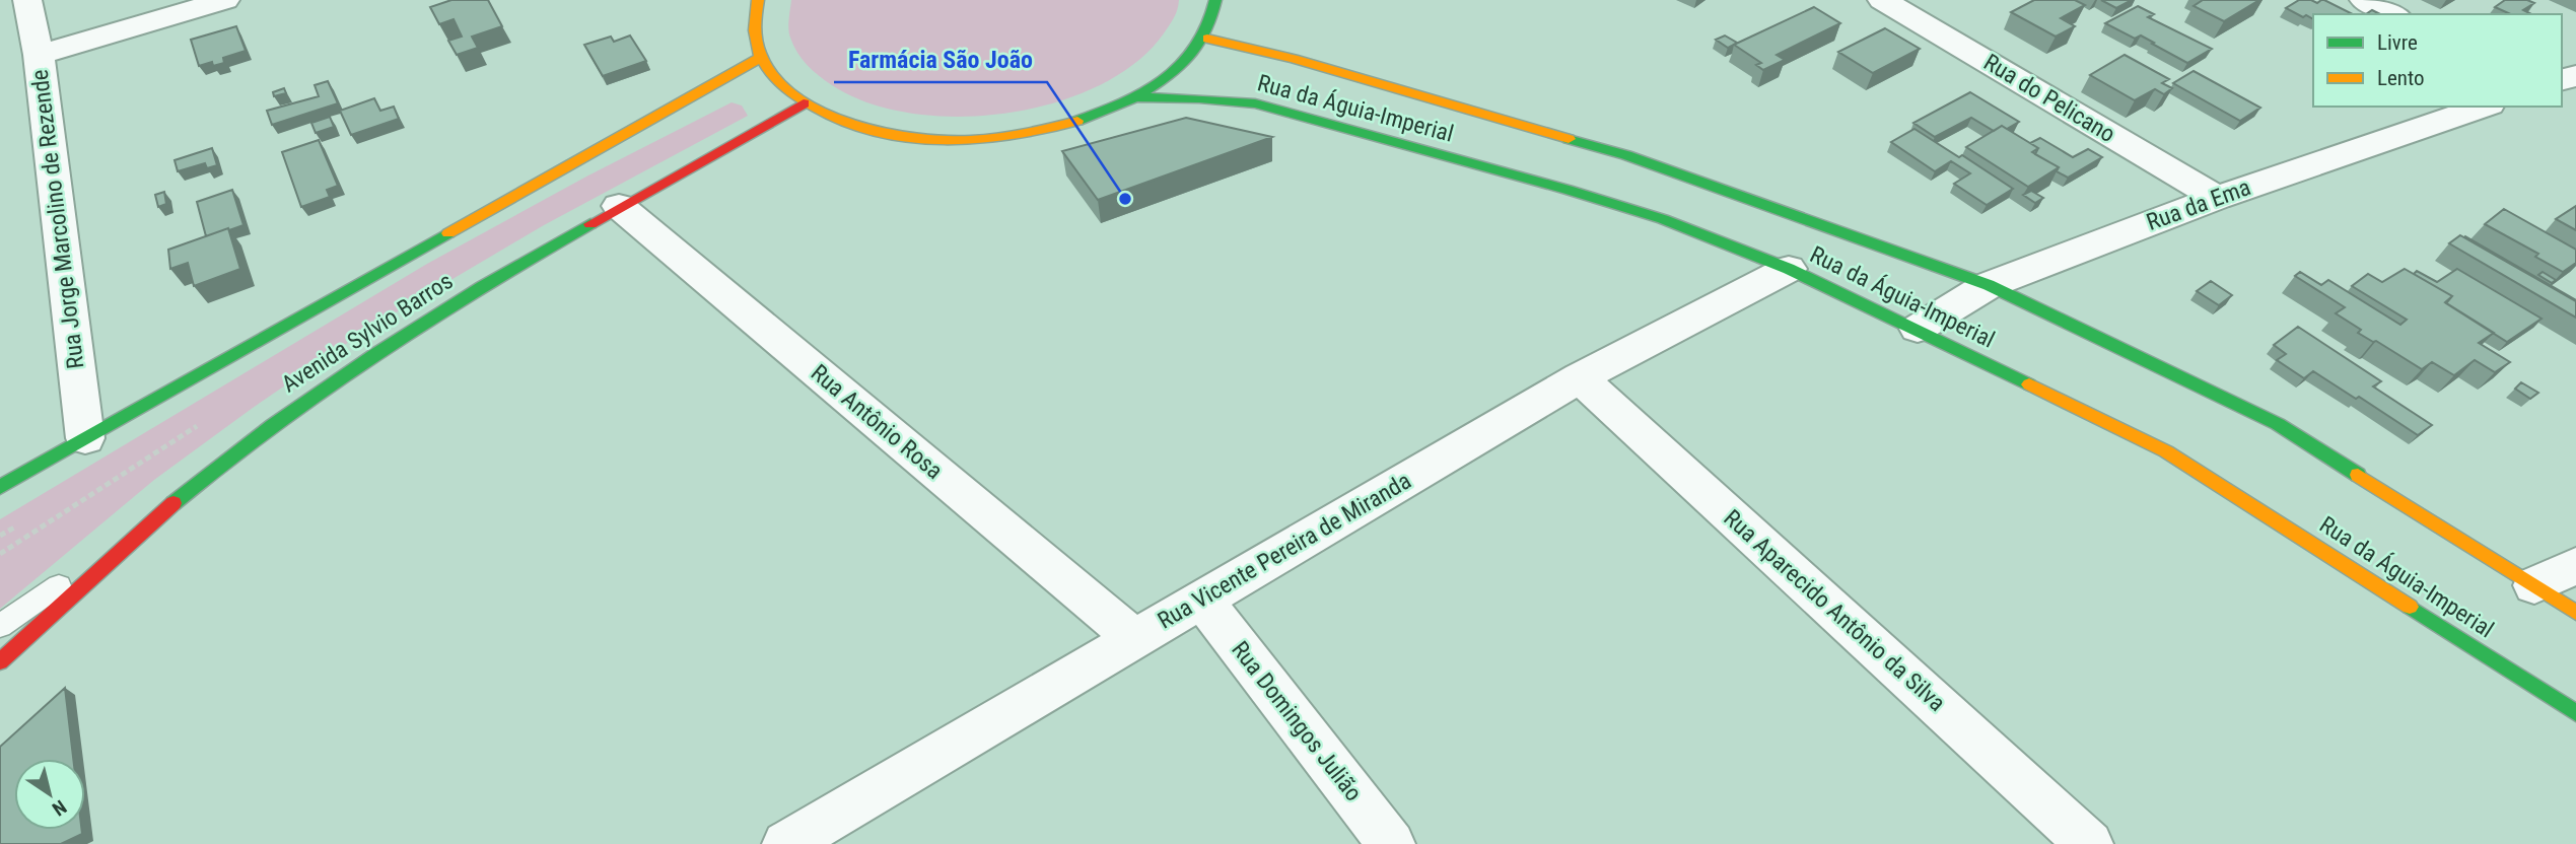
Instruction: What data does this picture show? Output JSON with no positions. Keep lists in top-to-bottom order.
{
  "streets": {
    "street": [
      "Rua do Pelicano",
      "Rua da Águia-Imperial",
      "Rua da Ema",
      "Rua Jorge Marcolino de Rezende",
      "Avenida Sylvio Barros",
      "Rua Antônio Rosa",
      "Rua Vicente Pereira de Miranda",
      "Rua Aparecido Antônio da Silva",
      "Rua Domingos Julião"
    ]
  },
  "crossings": [
    ["Rua do Pelicano", "Rua da Ema"],
    ["Rua da Águia-Imperial", "Rua da Ema"],
    ["Rua da Águia-Imperial", "Rua Vicente Pereira de Miranda"],
    ["Rua Jorge Marcolino de Rezende", "Avenida Sylvio Barros"],
    ["Avenida Sylvio Barros", "Rua Antônio Rosa"],
    ["Rua Antônio Rosa", "Rua Vicente Pereira de Miranda"],
    ["Rua Vicente Pereira de Miranda", "Rua Aparecido Antônio da Silva"],
    ["Rua Vicente Pereira de Miranda", "Rua Domingos Julião"]
  ],
  "places": ["Farmácia São João"],
  "legend": ["Livre", "Lento"],
  "north": "bottom right"
}
